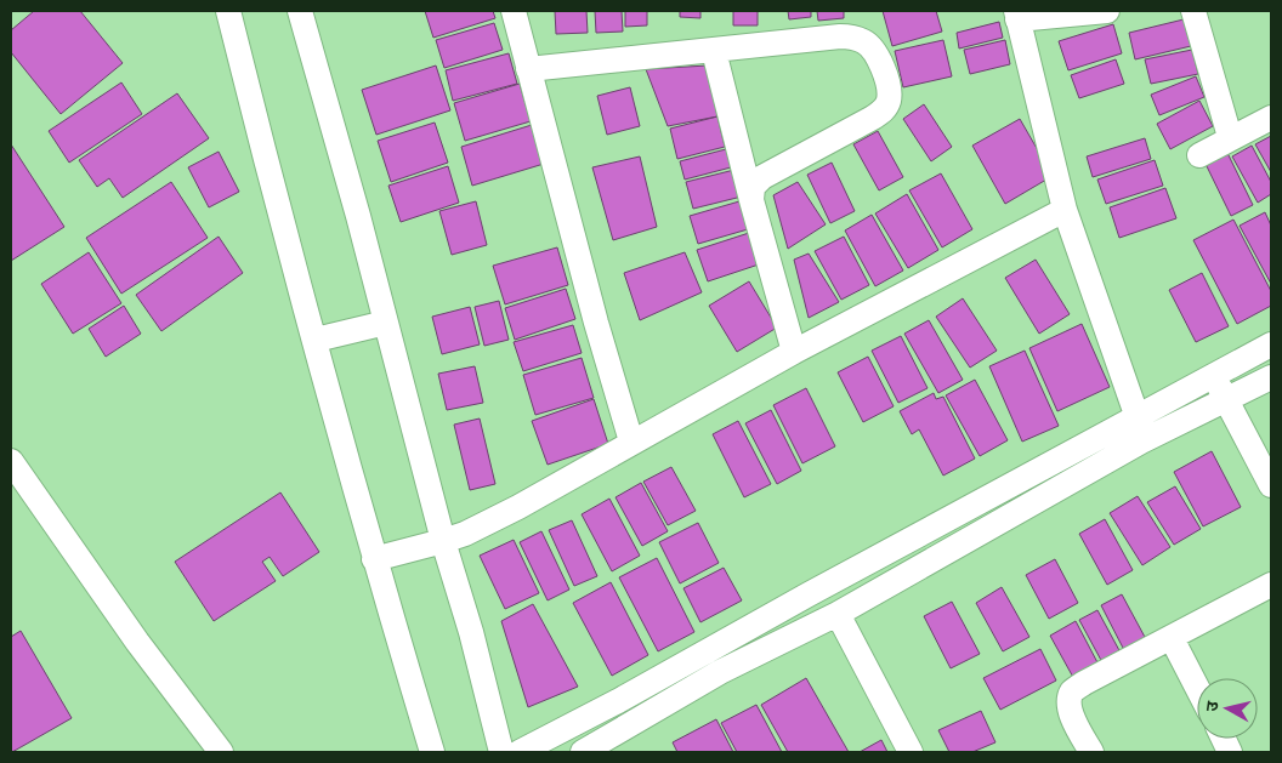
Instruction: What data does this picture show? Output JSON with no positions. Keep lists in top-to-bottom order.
{
  "north": "left"
}
